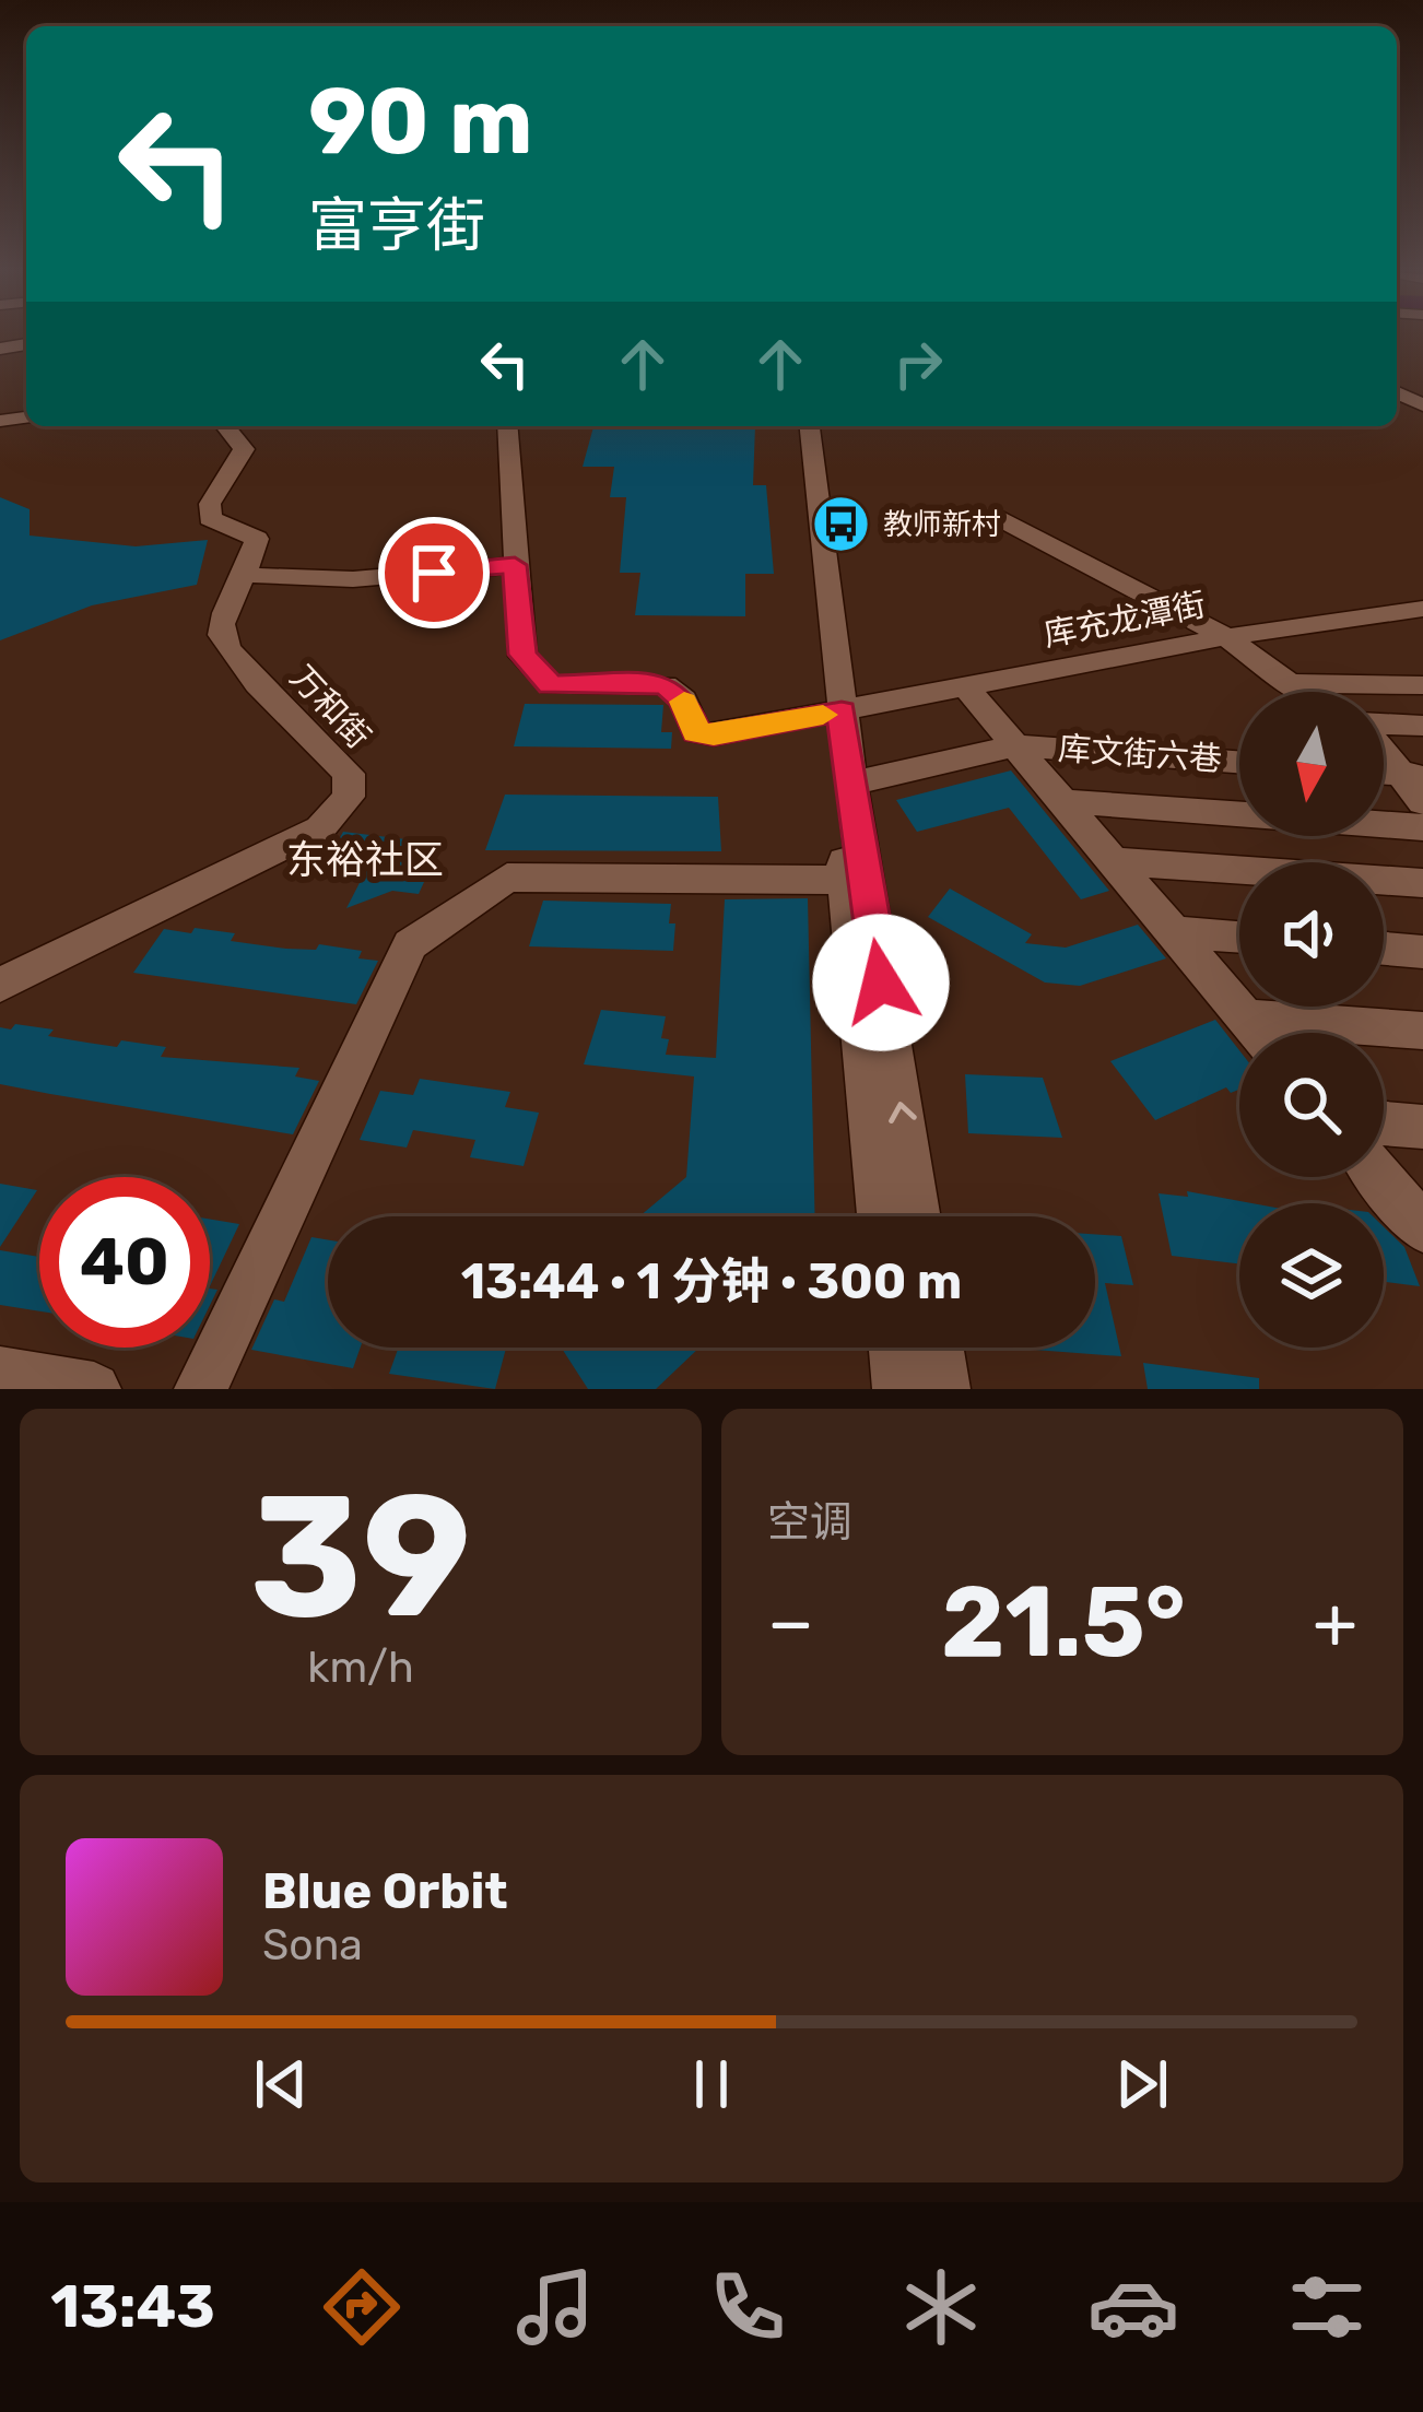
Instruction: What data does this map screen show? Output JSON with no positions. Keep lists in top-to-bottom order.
{
  "streets": {
    "street": ["库充龙潭街", "万和街", "库文街六巷"]
  },
  "districts": ["东裕社区"],
  "places": {
    "bus stop": ["教师新村"]
  },
  "north": "bottom",
  "page": {
    "turn": ["90 m", "富亨街"],
    "limit": "40",
    "trip": "13:44 · 1 分钟 · 300 m",
    "tile": [
      ["39", "km/h"],
      "空调"
    ],
    "heat": ["−", "21.5°", "+"],
    "song": ["Blue Orbit", "Sona"],
    "tabs": "13:43"
  }
}
